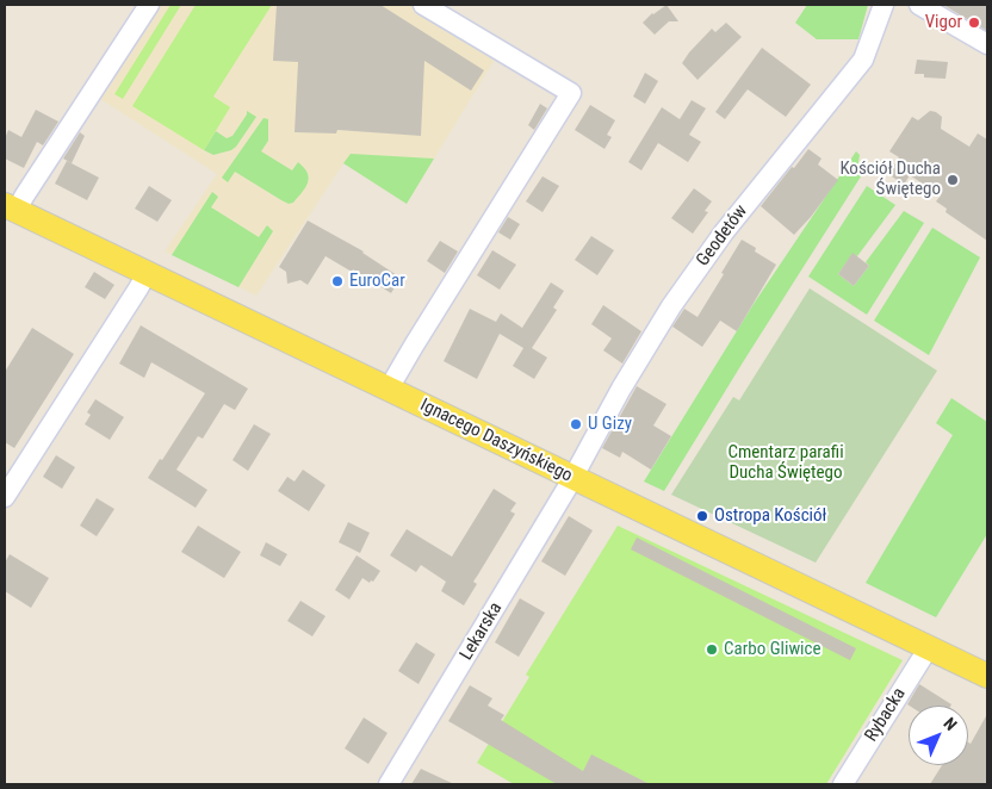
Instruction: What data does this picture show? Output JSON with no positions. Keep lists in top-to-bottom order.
{
  "streets": {
    "main road": ["Ignacego Daszyńskiego"],
    "street": ["Geodetów", "Lekarska", "Rybacka"]
  },
  "crossings": [
    ["Geodetów", "Ignacego Daszyńskiego"],
    ["Geodetów", "Lekarska"],
    ["Ignacego Daszyńskiego", "Lekarska"],
    ["Ignacego Daszyńskiego", "Rybacka"]
  ],
  "parks": ["Cmentarz parafii Ducha Świętego"],
  "places": [
    "Vigor",
    "Kościół Ducha Świętego",
    "EuroCar",
    "U Gizy",
    "Ostropa Kościół",
    "Carbo Gliwice"
  ],
  "north": "top right"
}
